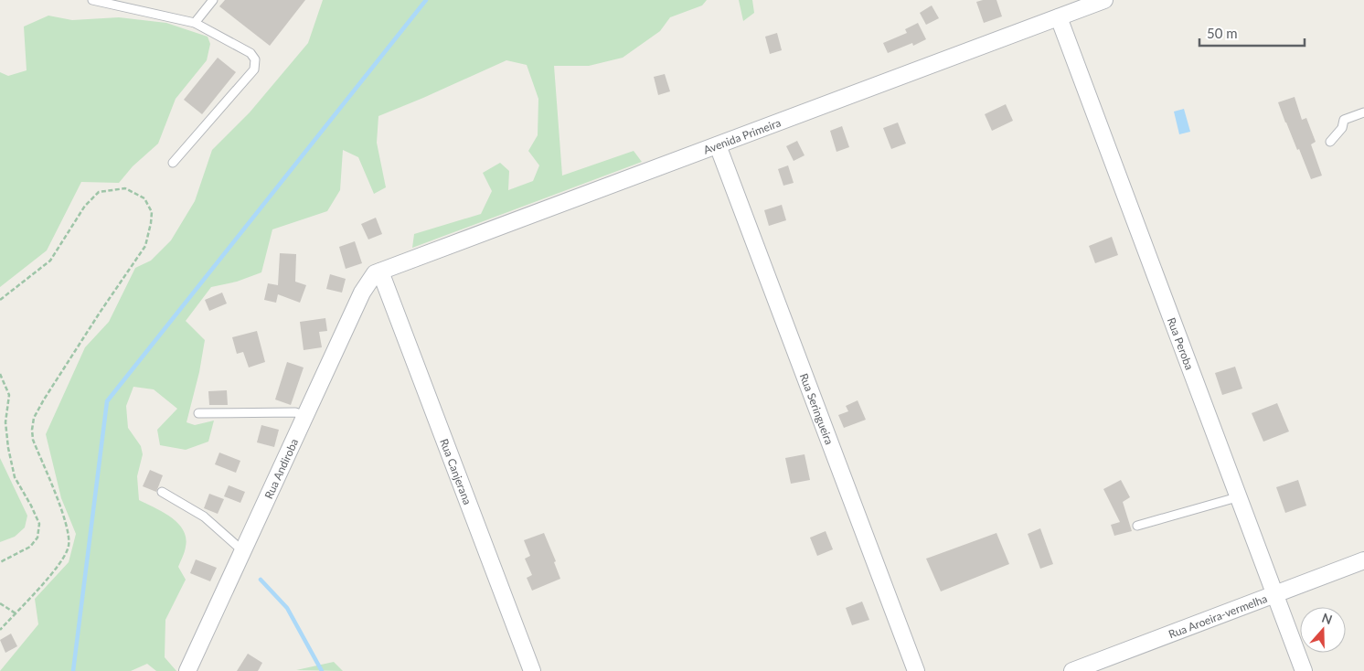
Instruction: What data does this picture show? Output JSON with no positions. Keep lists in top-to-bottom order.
{
  "streets": {
    "street": [
      "Avenida Primeira",
      "Rua Peroba",
      "Rua Seringueira",
      "Rua Andiroba",
      "Rua Canjerana",
      "Rua Aroeira-vermelha"
    ]
  },
  "crossings": [
    ["Avenida Primeira", "Rua Peroba"],
    ["Avenida Primeira", "Rua Seringueira"],
    ["Avenida Primeira", "Rua Andiroba"],
    ["Avenida Primeira", "Rua Canjerana"],
    ["Rua Peroba", "Rua Aroeira-vermelha"],
    ["Rua Andiroba", "Rua Canjerana"]
  ],
  "scale_bar": "50 m",
  "north": "top"
}
